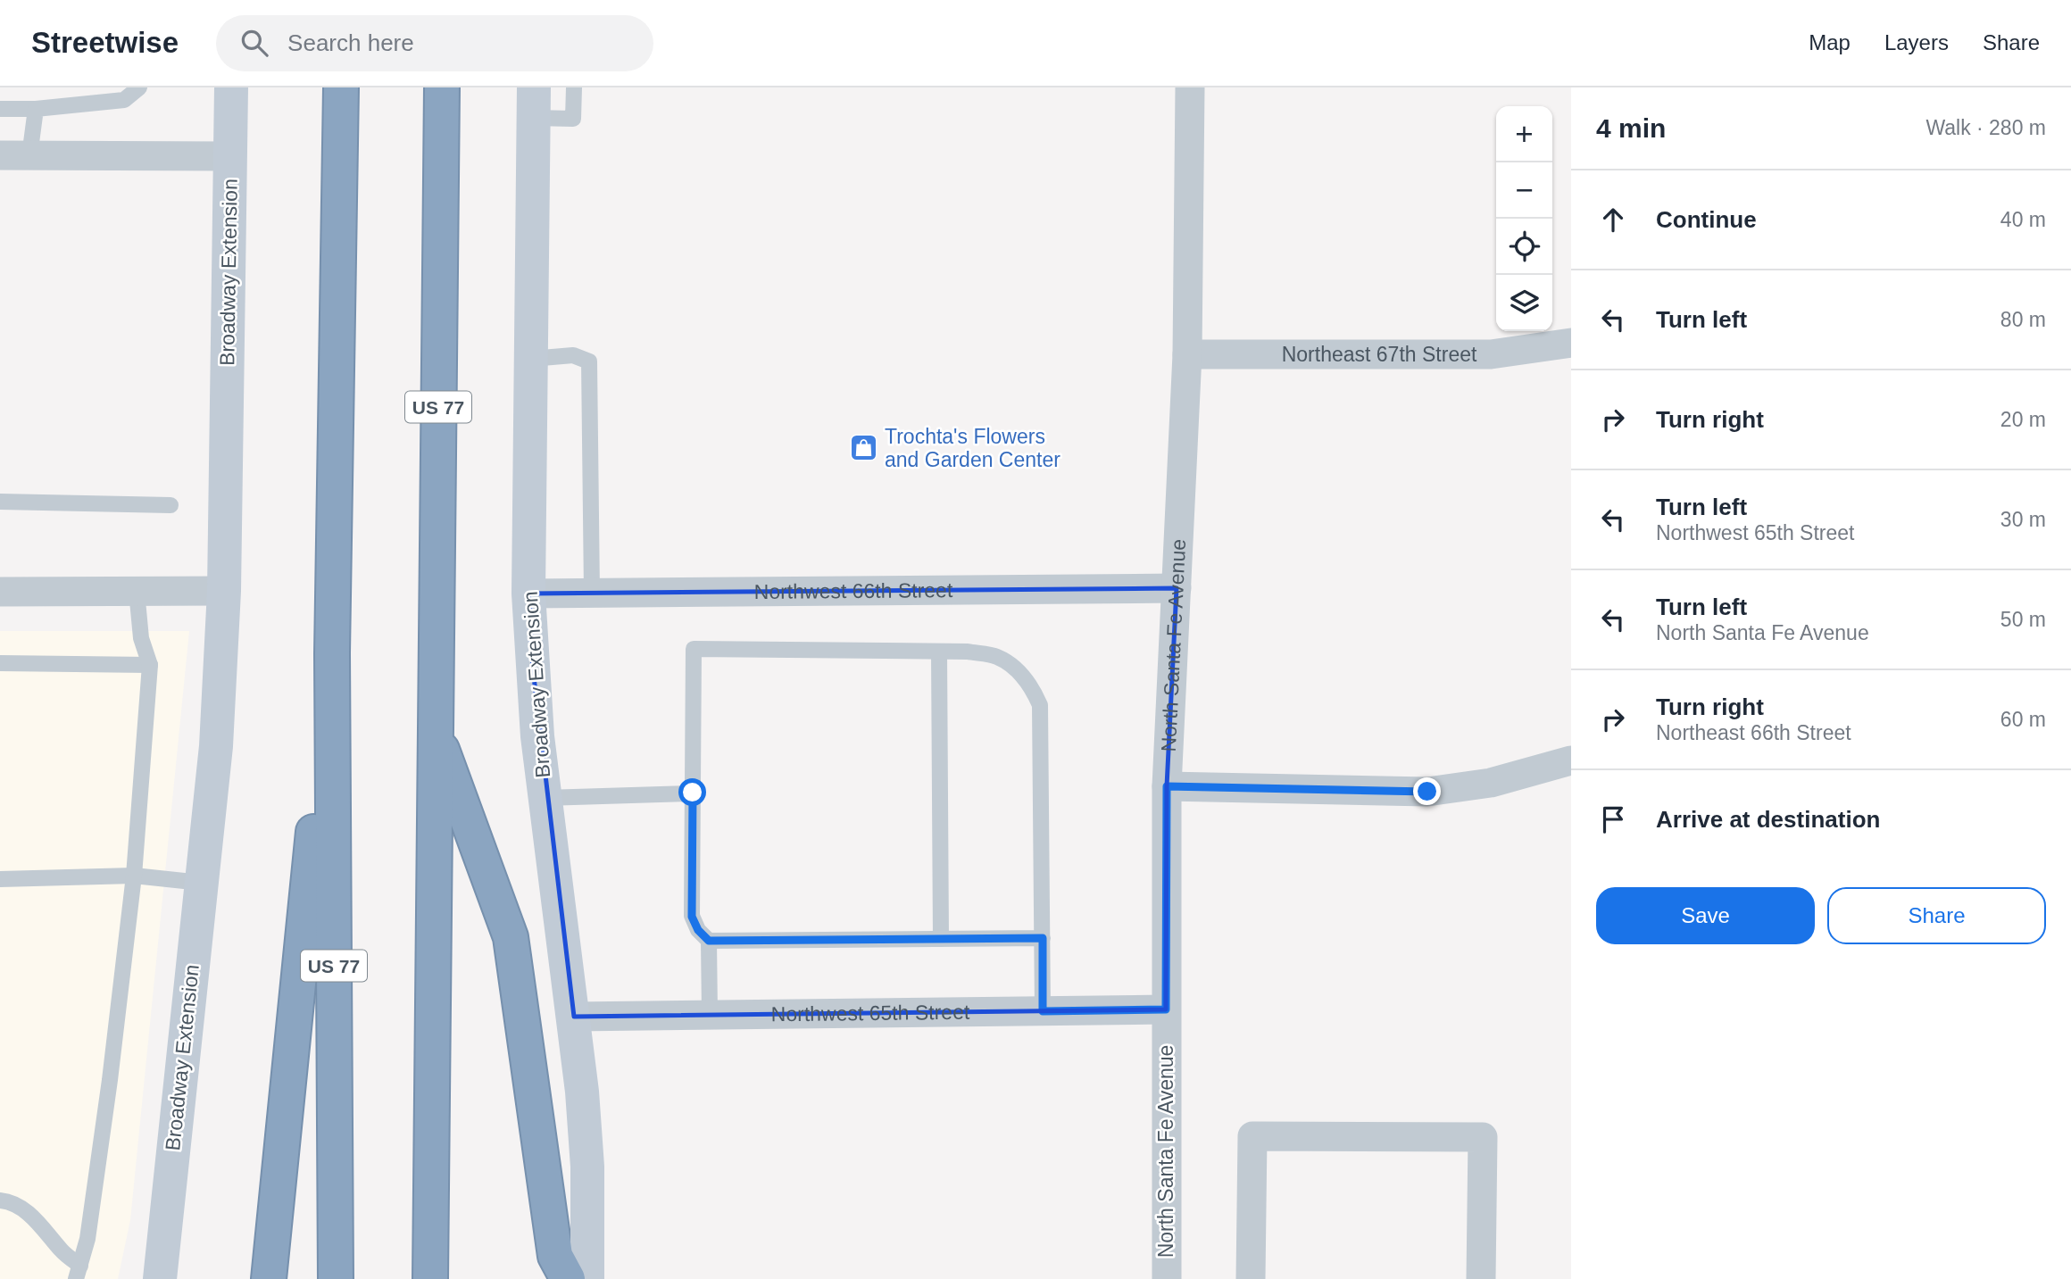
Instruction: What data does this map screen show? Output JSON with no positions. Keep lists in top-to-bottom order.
{
  "streets": {
    "highway": ["US 77"],
    "main road": ["Broadway Extension"],
    "street": [
      "Northeast 67th Street",
      "Northwest 66th Street",
      "North Santa Fe Avenue",
      "Northwest 65th Street"
    ]
  },
  "crossings": [
    ["Broadway Extension", "Northwest 66th Street"],
    ["Broadway Extension", "Northwest 65th Street"],
    ["Northeast 67th Street", "North Santa Fe Avenue"],
    ["Northwest 66th Street", "North Santa Fe Avenue"],
    ["North Santa Fe Avenue", "Northwest 65th Street"]
  ],
  "places": {
    "shop": ["Trochta's Flowers and Garden Center"]
  },
  "page": {
    "header": "Streetwise",
    "search": "Search here",
    "nav": ["Map", "Layers", "Share"],
    "heading": ["4 min", "Walk · 280 m"],
    "map_buttons": ["+", "−"],
    "list": [
      ["Continue", "40 m"],
      ["Turn left", "80 m"],
      ["Turn right", "20 m"],
      ["Turn left", "Northwest 65th Street", "30 m"],
      ["Turn left", "North Santa Fe Avenue", "50 m"],
      ["Turn right", "Northeast 66th Street", "60 m"],
      "Arrive at destination"
    ],
    "buttons": ["Save", "Share"]
  }
}
